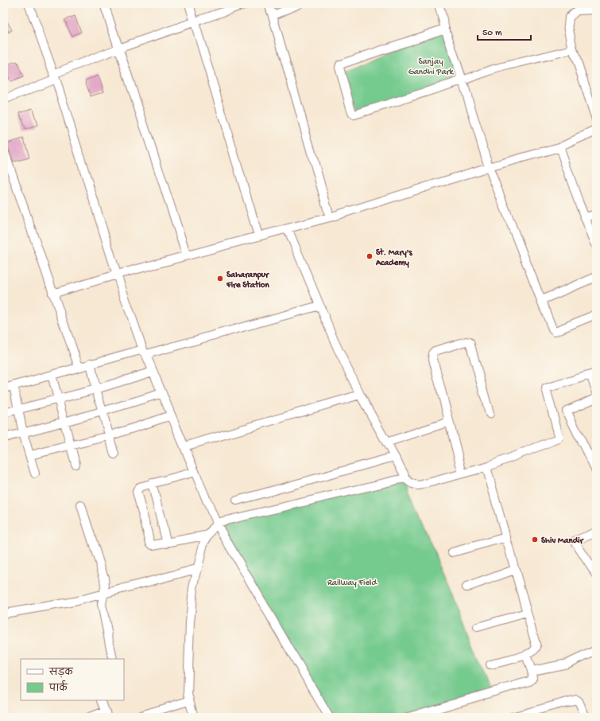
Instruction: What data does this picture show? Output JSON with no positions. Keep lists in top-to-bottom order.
{
  "parks": ["Sanjay Gandhi Park", "Railway Field"],
  "places": ["St. Mary's Academy", "Saharanpur Fire Station", "Shiv Mandir"],
  "legend": ["सड़क", "पार्क"],
  "scale_bar": "50 m"
}
